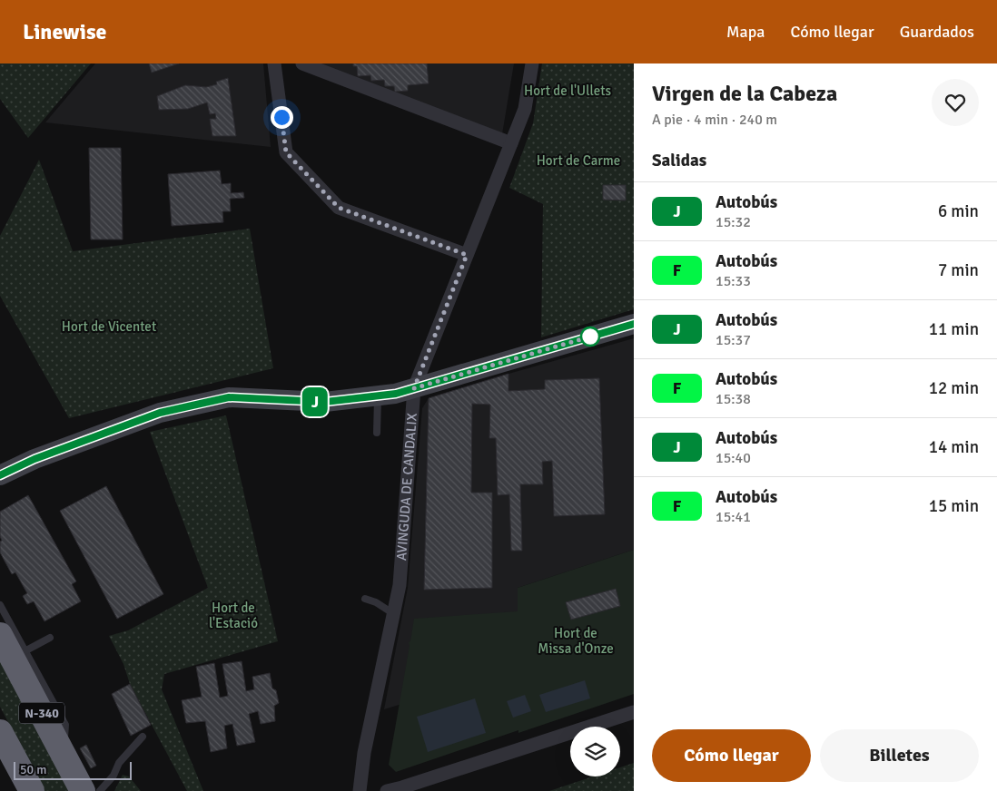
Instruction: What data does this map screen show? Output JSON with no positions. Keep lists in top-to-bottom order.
{
  "streets": {
    "highway": ["N-340"],
    "street": ["AVINGUDA DE CANDALIX"]
  },
  "parks": [
    "Hort de l'Ullets",
    "Hort de Carme",
    "Hort de Vicentet",
    "Hort de l'Estació",
    "Hort de Missa d'Onze"
  ],
  "lines": ["bus line J"],
  "scale_bar": "50 m",
  "page": {
    "header": "Linewise",
    "nav": ["Mapa", "Cómo llegar", "Guardados"],
    "on_map": "J",
    "heading": [
      ["Virgen de la Cabeza", "A pie · 4 min · 240 m"],
      "Salidas"
    ],
    "list": [
      {
        "mark": "J",
        "name": "Autobús",
        "note": "15:32",
        "value": "6 min"
      },
      {
        "mark": "F",
        "name": "Autobús",
        "note": "15:33",
        "value": "7 min"
      },
      {
        "mark": "J",
        "name": "Autobús",
        "note": "15:37",
        "value": "11 min"
      },
      {
        "mark": "F",
        "name": "Autobús",
        "note": "15:38",
        "value": "12 min"
      },
      {
        "mark": "J",
        "name": "Autobús",
        "note": "15:40",
        "value": "14 min"
      },
      {
        "mark": "F",
        "name": "Autobús",
        "note": "15:41",
        "value": "15 min"
      }
    ],
    "buttons": ["Cómo llegar", "Billetes"],
    "scale": "50 m"
  }
}
